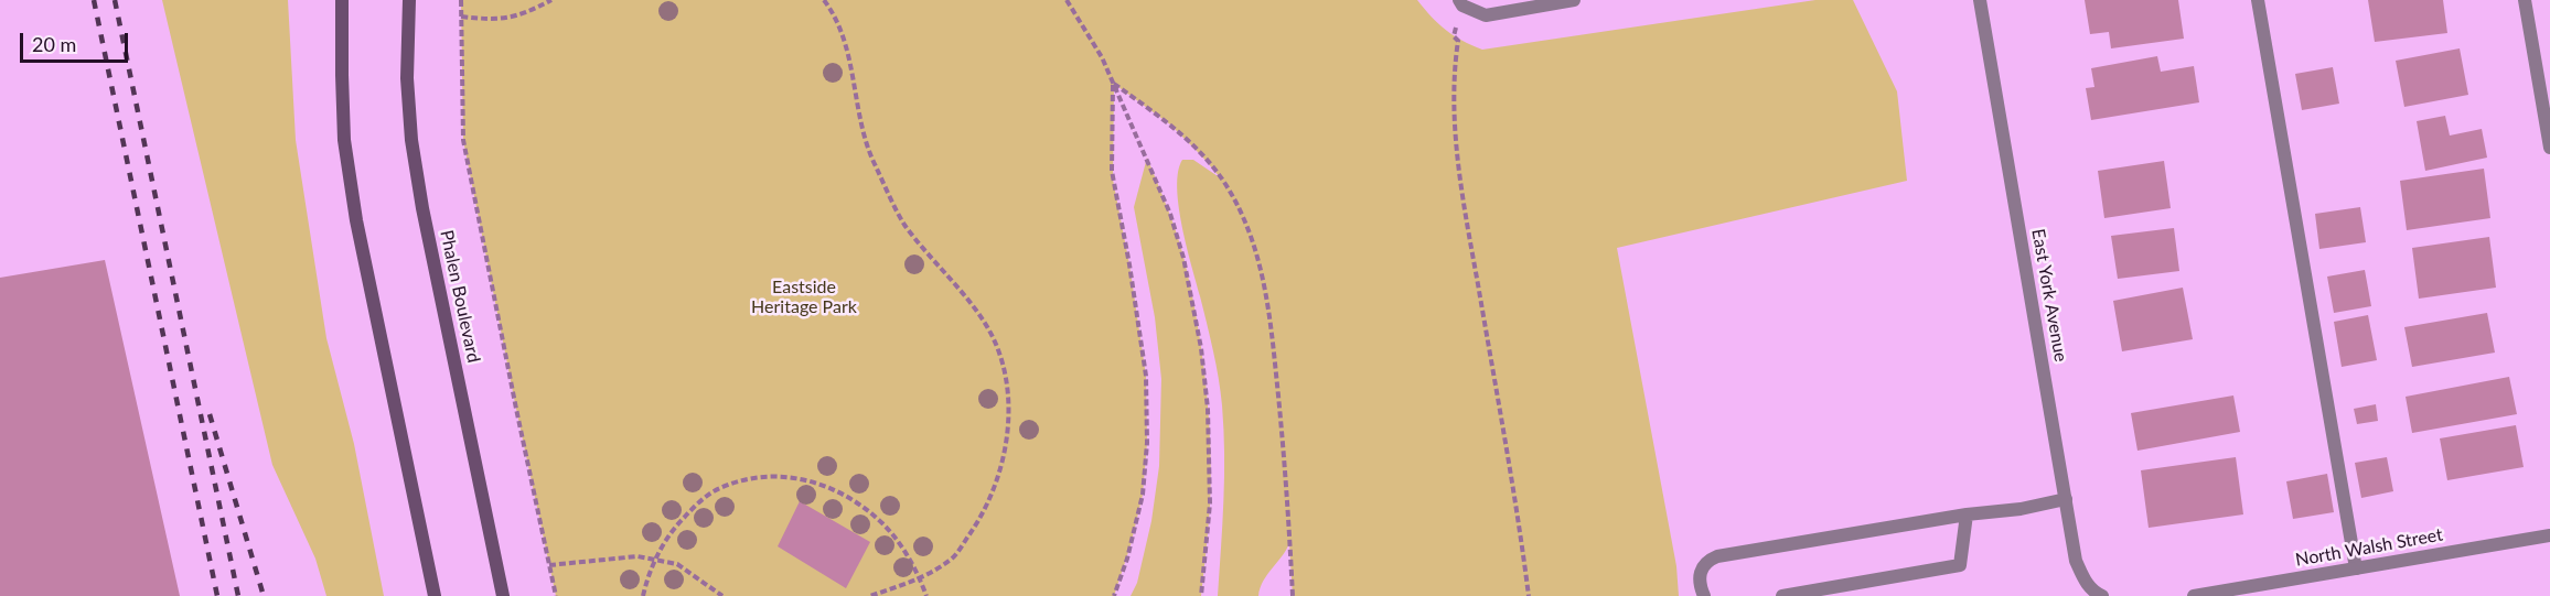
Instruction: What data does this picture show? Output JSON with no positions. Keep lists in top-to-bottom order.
{
  "streets": {
    "main road": ["Phalen Boulevard"],
    "street": ["East York Avenue", "North Walsh Street"]
  },
  "parks": ["Eastside Heritage Park"],
  "scale_bar": "20 m"
}
